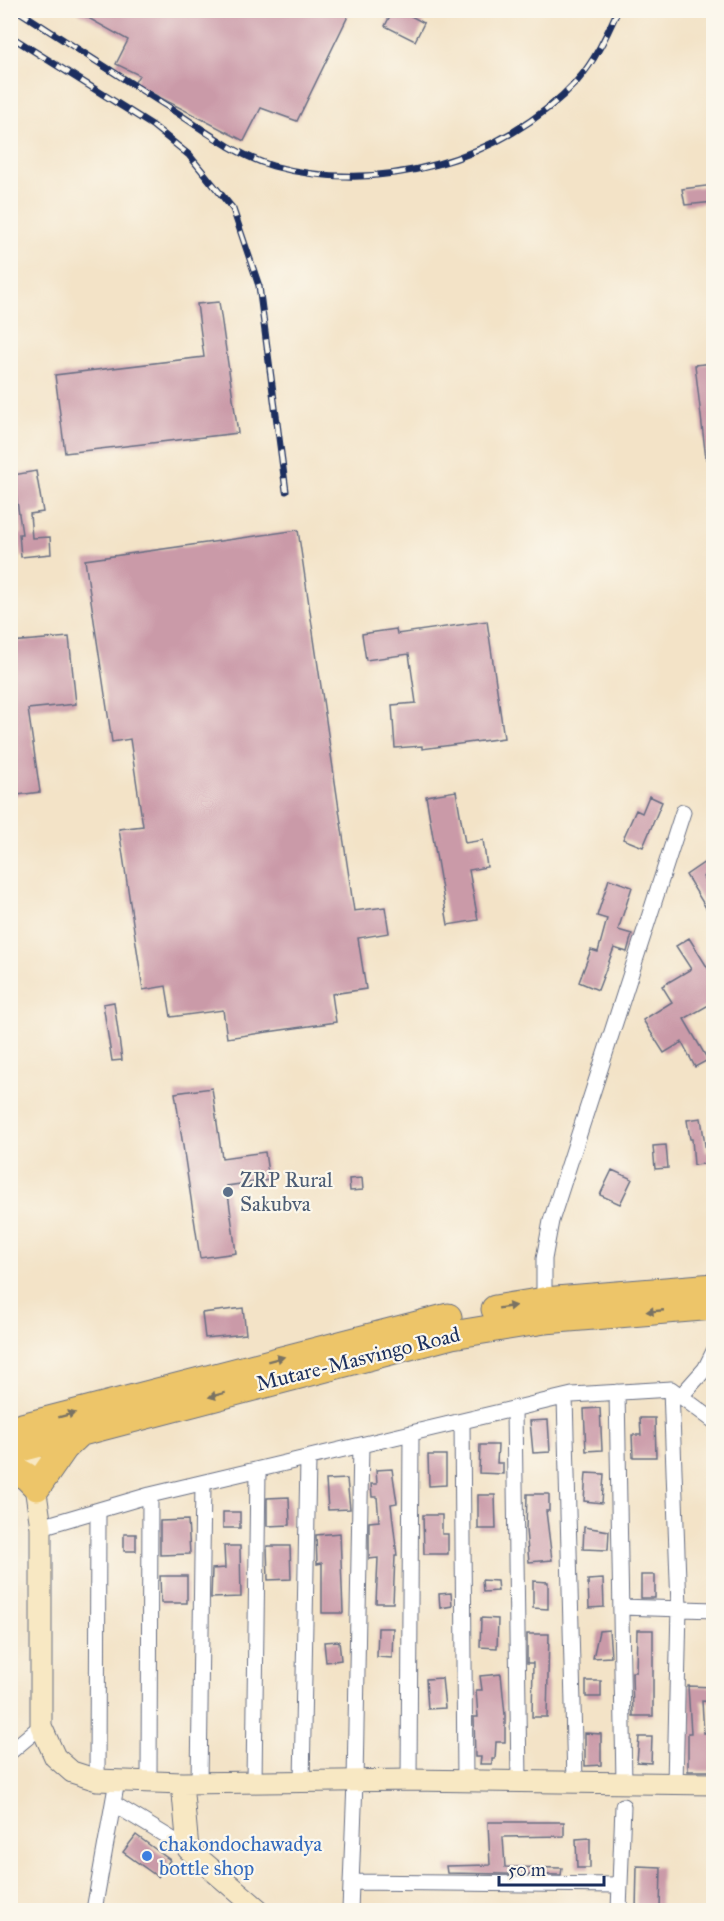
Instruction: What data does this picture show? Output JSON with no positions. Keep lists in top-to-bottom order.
{
  "streets": {
    "highway": ["Mutare-Masvingo Road"]
  },
  "places": ["ZRP Rural Sakubva", "chakondochawadya bottle shop"],
  "scale_bar": "50 m"
}
